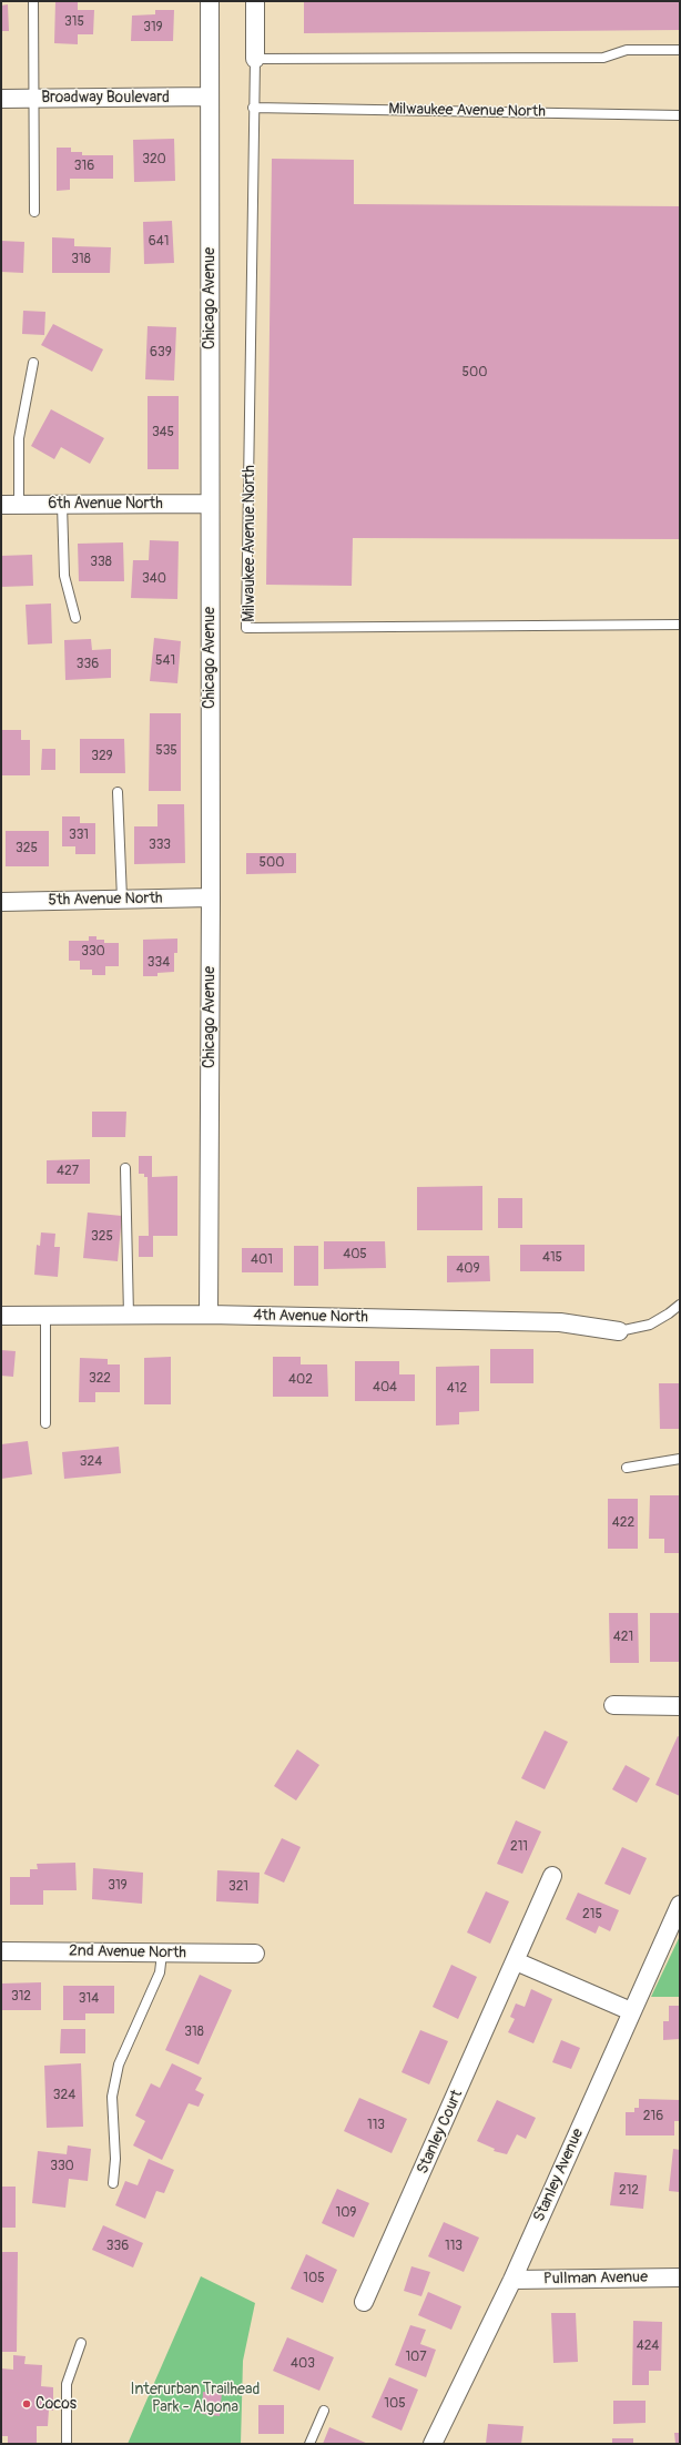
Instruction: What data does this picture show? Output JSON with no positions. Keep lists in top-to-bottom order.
{
  "streets": {
    "street": [
      "Broadway Boulevard",
      "Milwaukee Avenue North",
      "Chicago Avenue",
      "6th Avenue North",
      "5th Avenue North",
      "4th Avenue North",
      "2nd Avenue North",
      "Stanley Court",
      "Stanley Avenue",
      "Pullman Avenue"
    ]
  },
  "crossings": [
    ["Broadway Boulevard", "Chicago Avenue"],
    ["Chicago Avenue", "6th Avenue North"],
    ["Chicago Avenue", "5th Avenue North"],
    ["Chicago Avenue", "4th Avenue North"],
    ["Stanley Avenue", "Pullman Avenue"]
  ],
  "parks": ["Interurban Trailhead Park - Algona"],
  "places": ["Cocos"],
  "house_numbers": [
    "315",
    "319",
    "320",
    "316",
    "641",
    "318",
    "639",
    "500",
    "345",
    "338",
    "340",
    "541",
    "336",
    "535",
    "329",
    "331",
    "333",
    "325",
    "500",
    "330",
    "334",
    "427",
    "325",
    "405",
    "415",
    "401",
    "409",
    "322",
    "402",
    "404",
    "412",
    "324",
    "422",
    "421",
    "211",
    "319",
    "321",
    "215",
    "312",
    "314",
    "318",
    "324",
    "216",
    "113",
    "330",
    "212",
    "109",
    "336",
    "113",
    "105",
    "424",
    "107",
    "403",
    "105"
  ]
}
